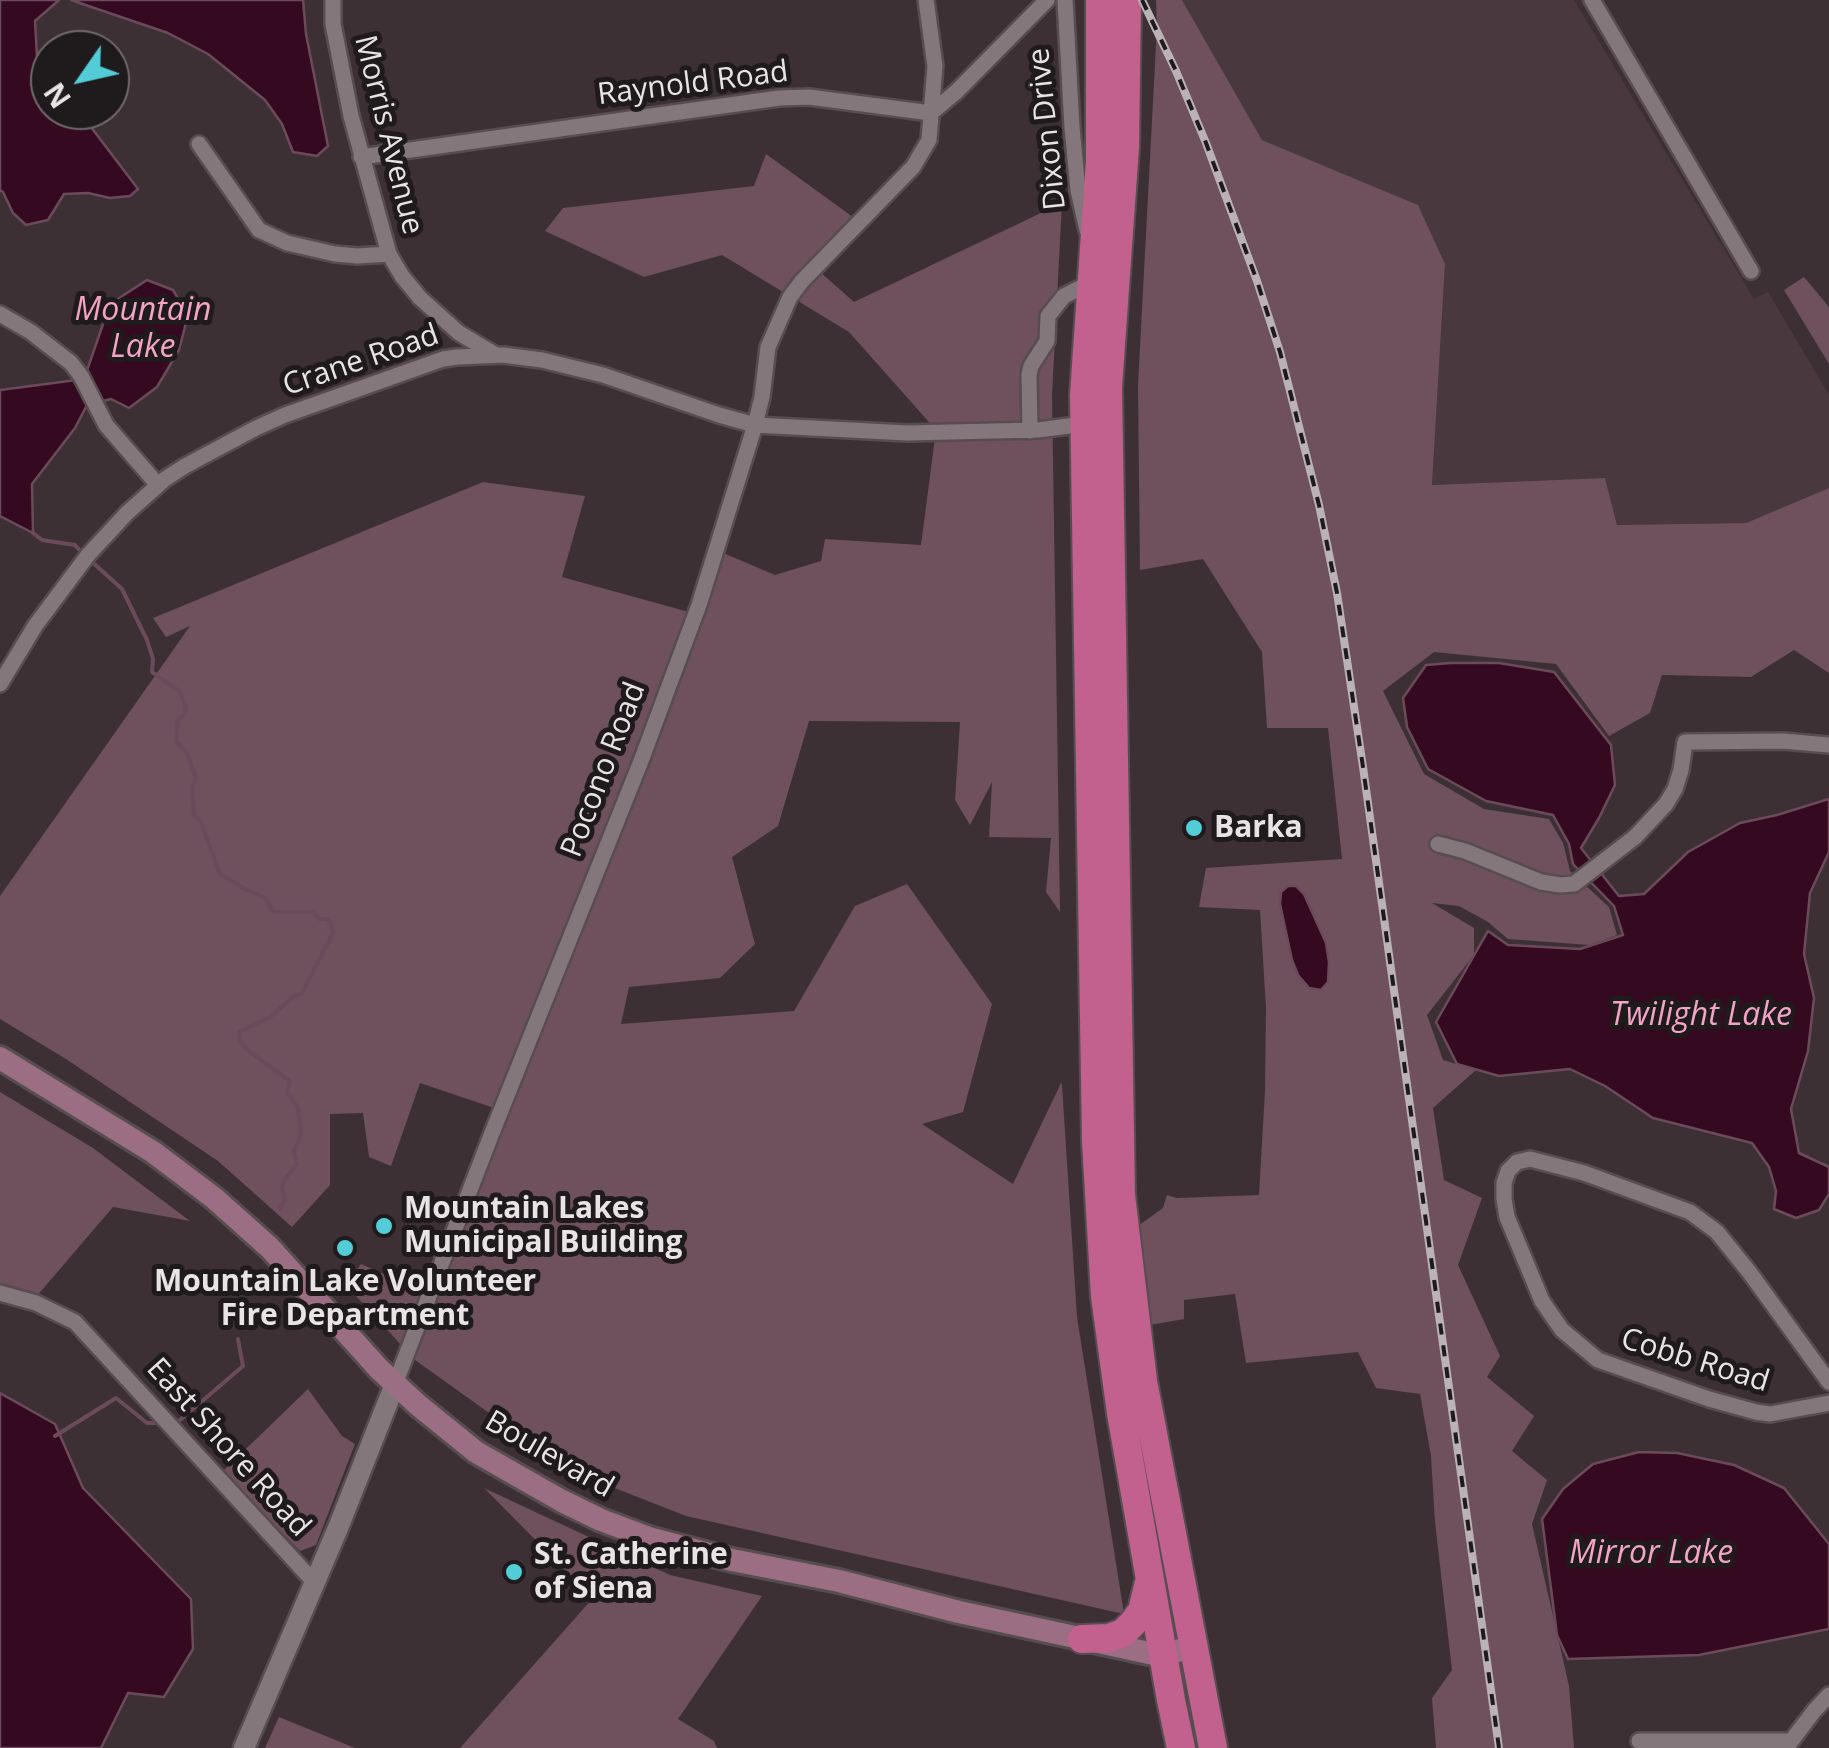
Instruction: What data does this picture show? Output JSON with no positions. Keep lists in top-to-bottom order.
{
  "streets": {
    "main road": ["Boulevard"],
    "street": [
      "Raynold Road",
      "Dixon Drive",
      "Morris Avenue",
      "Crane Road",
      "Pocono Road",
      "Cobb Road",
      "East Shore Road"
    ]
  },
  "crossings": [
    ["Raynold Road", "Morris Avenue"],
    ["Raynold Road", "Pocono Road"],
    ["Morris Avenue", "Crane Road"],
    ["Crane Road", "Pocono Road"],
    ["Pocono Road", "East Shore Road"],
    ["Pocono Road", "Boulevard"]
  ],
  "water": ["Mountain Lake", "Twilight Lake", "Mirror Lake"],
  "places": [
    "Barka",
    "Mountain Lakes Municipal Building",
    "Mountain Lake Volunteer Fire Department",
    "St. Catherine of Siena"
  ],
  "north": "bottom left"
}
